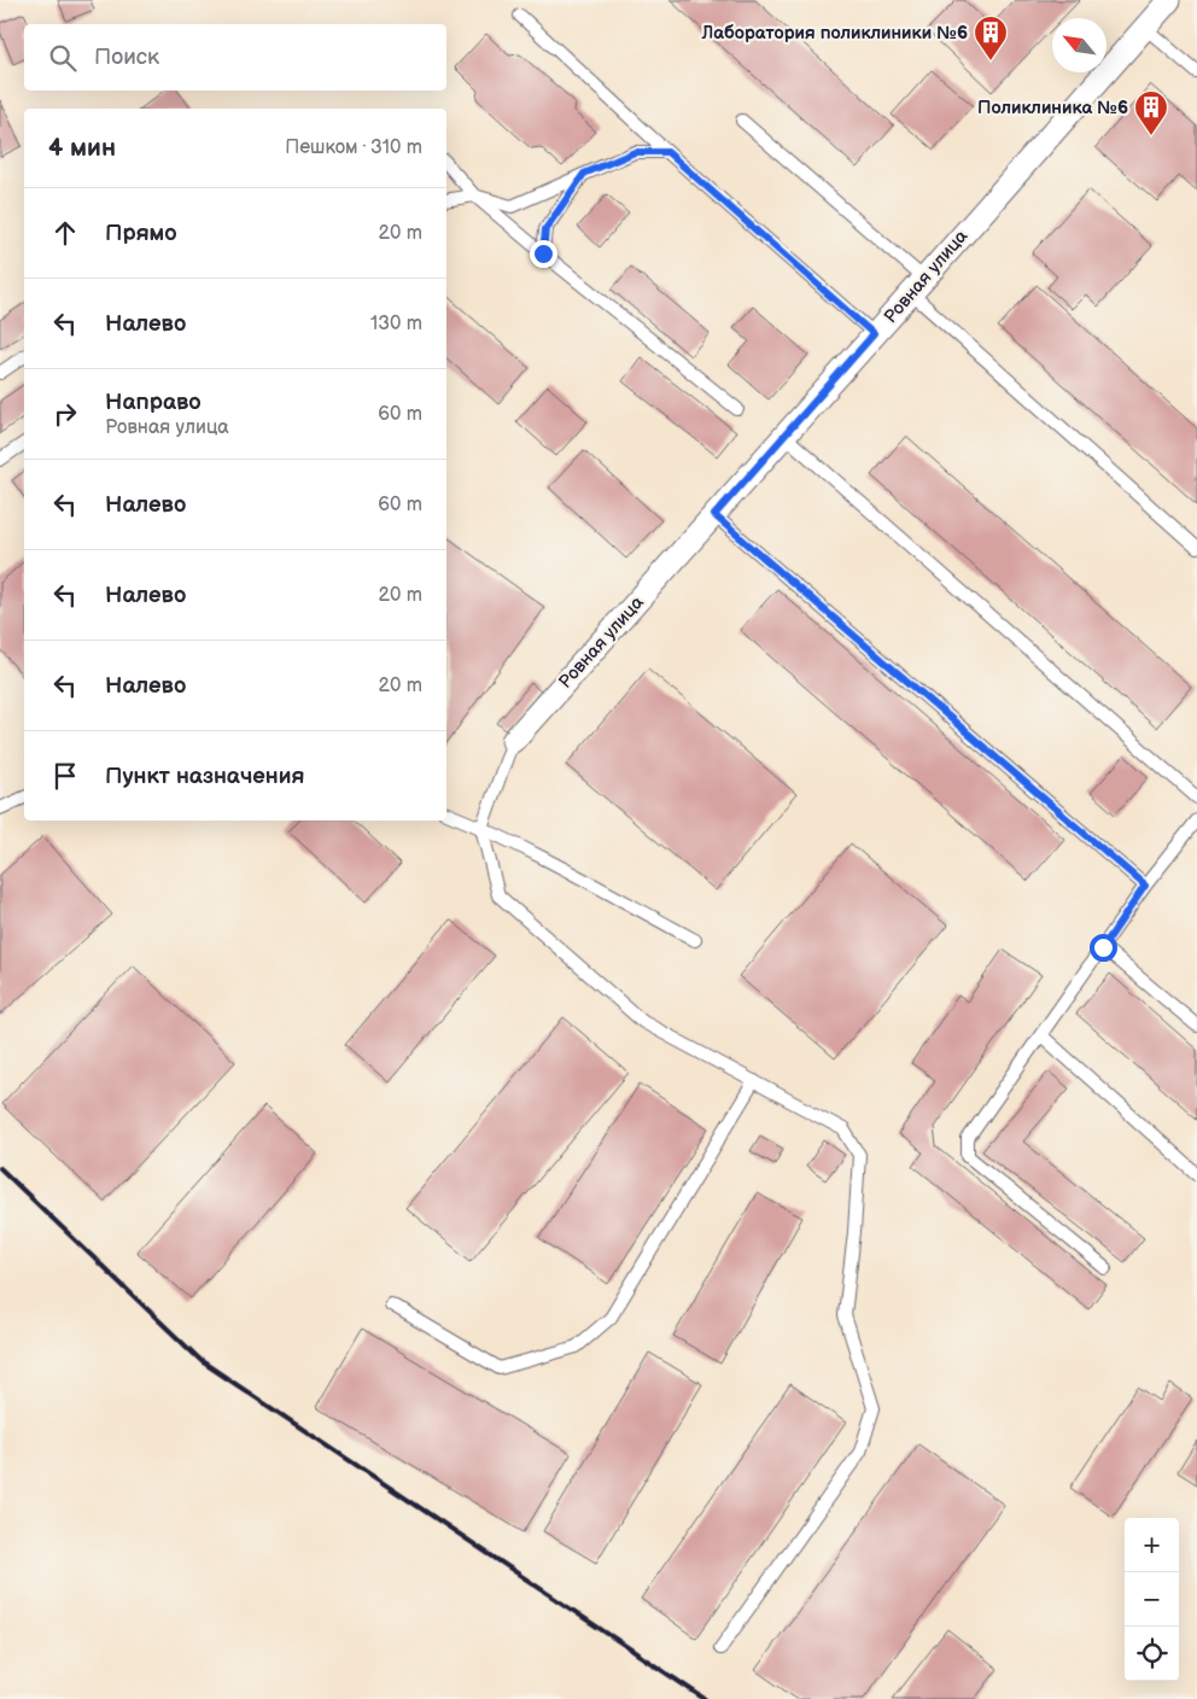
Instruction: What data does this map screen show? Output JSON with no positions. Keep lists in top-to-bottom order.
{
  "streets": {
    "street": ["Ровная улица"]
  },
  "places": {
    "building": ["Лаборатория поликлиники №6", "Поликлиника №6"]
  },
  "north": "top left",
  "page": {
    "search": "Поиск",
    "heading": ["4 мин", "Пешком · 310 m"],
    "list": [
      ["Прямо", "20 m"],
      ["Налево", "130 m"],
      ["Направо", "Ровная улица", "60 m"],
      ["Налево", "60 m"],
      ["Налево", "20 m"],
      ["Налево", "20 m"],
      "Пункт назначения"
    ],
    "map_buttons": ["+", "−"]
  }
}
